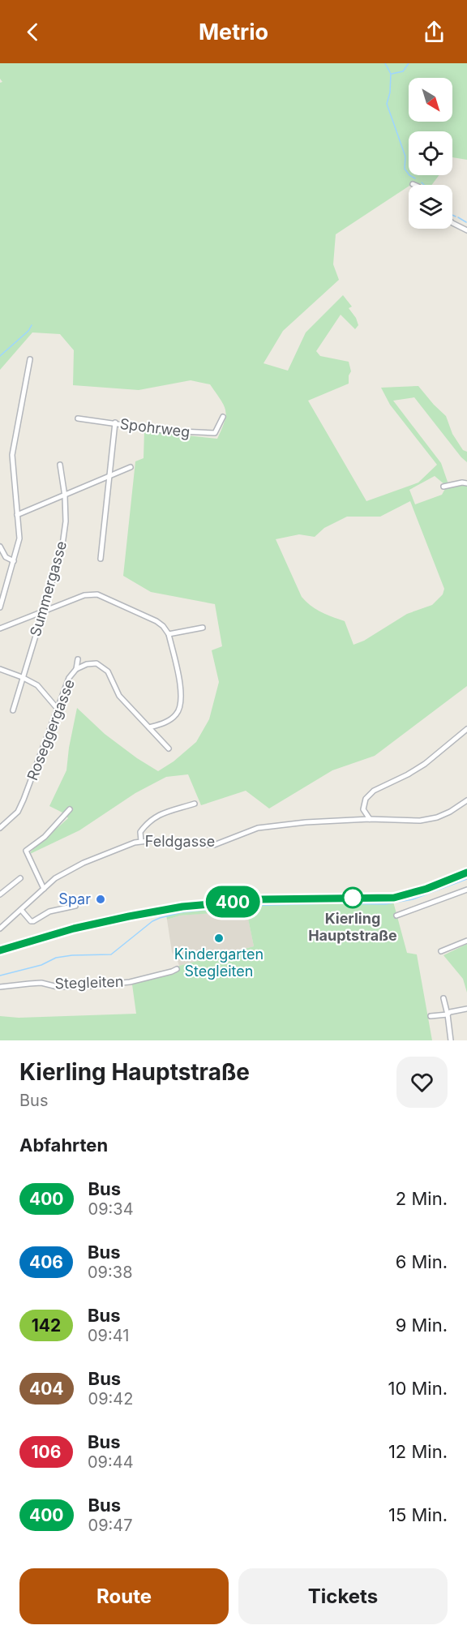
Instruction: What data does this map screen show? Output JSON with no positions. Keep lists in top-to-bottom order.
{
  "streets": {
    "street": [
      "Spohrweg",
      "Summergasse",
      "Roseggergasse",
      "Feldgasse",
      "Stegleiten"
    ]
  },
  "places": ["Kierling Hauptstraße", "Spar", "Kindergarten Stegleiten"],
  "lines": ["bus line 400"],
  "north": "bottom right",
  "page": {
    "header": "Metrio",
    "on_map": "400",
    "heading": [
      ["Kierling Hauptstraße", "Bus"],
      "Abfahrten"
    ],
    "list": [
      {
        "mark": "400",
        "name": "Bus",
        "note": "09:34",
        "value": "2 Min."
      },
      {
        "mark": "406",
        "name": "Bus",
        "note": "09:38",
        "value": "6 Min."
      },
      {
        "mark": "142",
        "name": "Bus",
        "note": "09:41",
        "value": "9 Min."
      },
      {
        "mark": "404",
        "name": "Bus",
        "note": "09:42",
        "value": "10 Min."
      },
      {
        "mark": "106",
        "name": "Bus",
        "note": "09:44",
        "value": "12 Min."
      },
      {
        "mark": "400",
        "name": "Bus",
        "note": "09:47",
        "value": "15 Min."
      }
    ],
    "buttons": ["Route", "Tickets"]
  }
}
